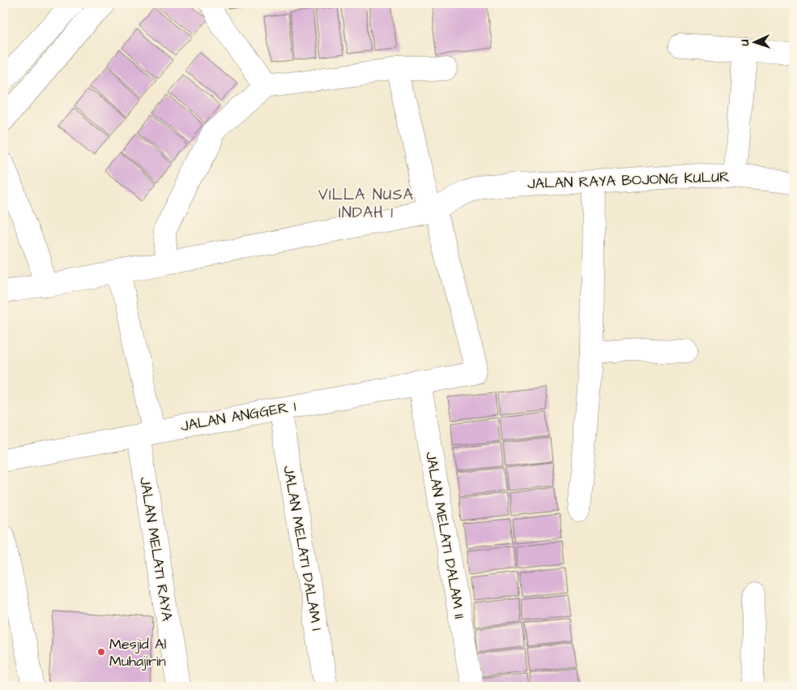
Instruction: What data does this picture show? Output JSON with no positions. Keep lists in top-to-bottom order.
{
  "streets": {
    "street": [
      "JALAN RAYA BOJONG KULUR",
      "JALAN ANGGER 1",
      "JALAN MELATI DALAM II",
      "JALAN MELATI DALAM I",
      "JALAN MELATI RAYA"
    ]
  },
  "crossings": [
    ["JALAN RAYA BOJONG KULUR", "JALAN ANGGER 1"],
    ["JALAN RAYA BOJONG KULUR", "JALAN MELATI RAYA"],
    ["JALAN ANGGER 1", "JALAN MELATI DALAM II"],
    ["JALAN ANGGER 1", "JALAN MELATI DALAM I"],
    ["JALAN ANGGER 1", "JALAN MELATI RAYA"]
  ],
  "districts": ["VILLA NUSA INDAH 1"],
  "places": ["Mesjid Al Muhajirin"],
  "north": "left"
}
